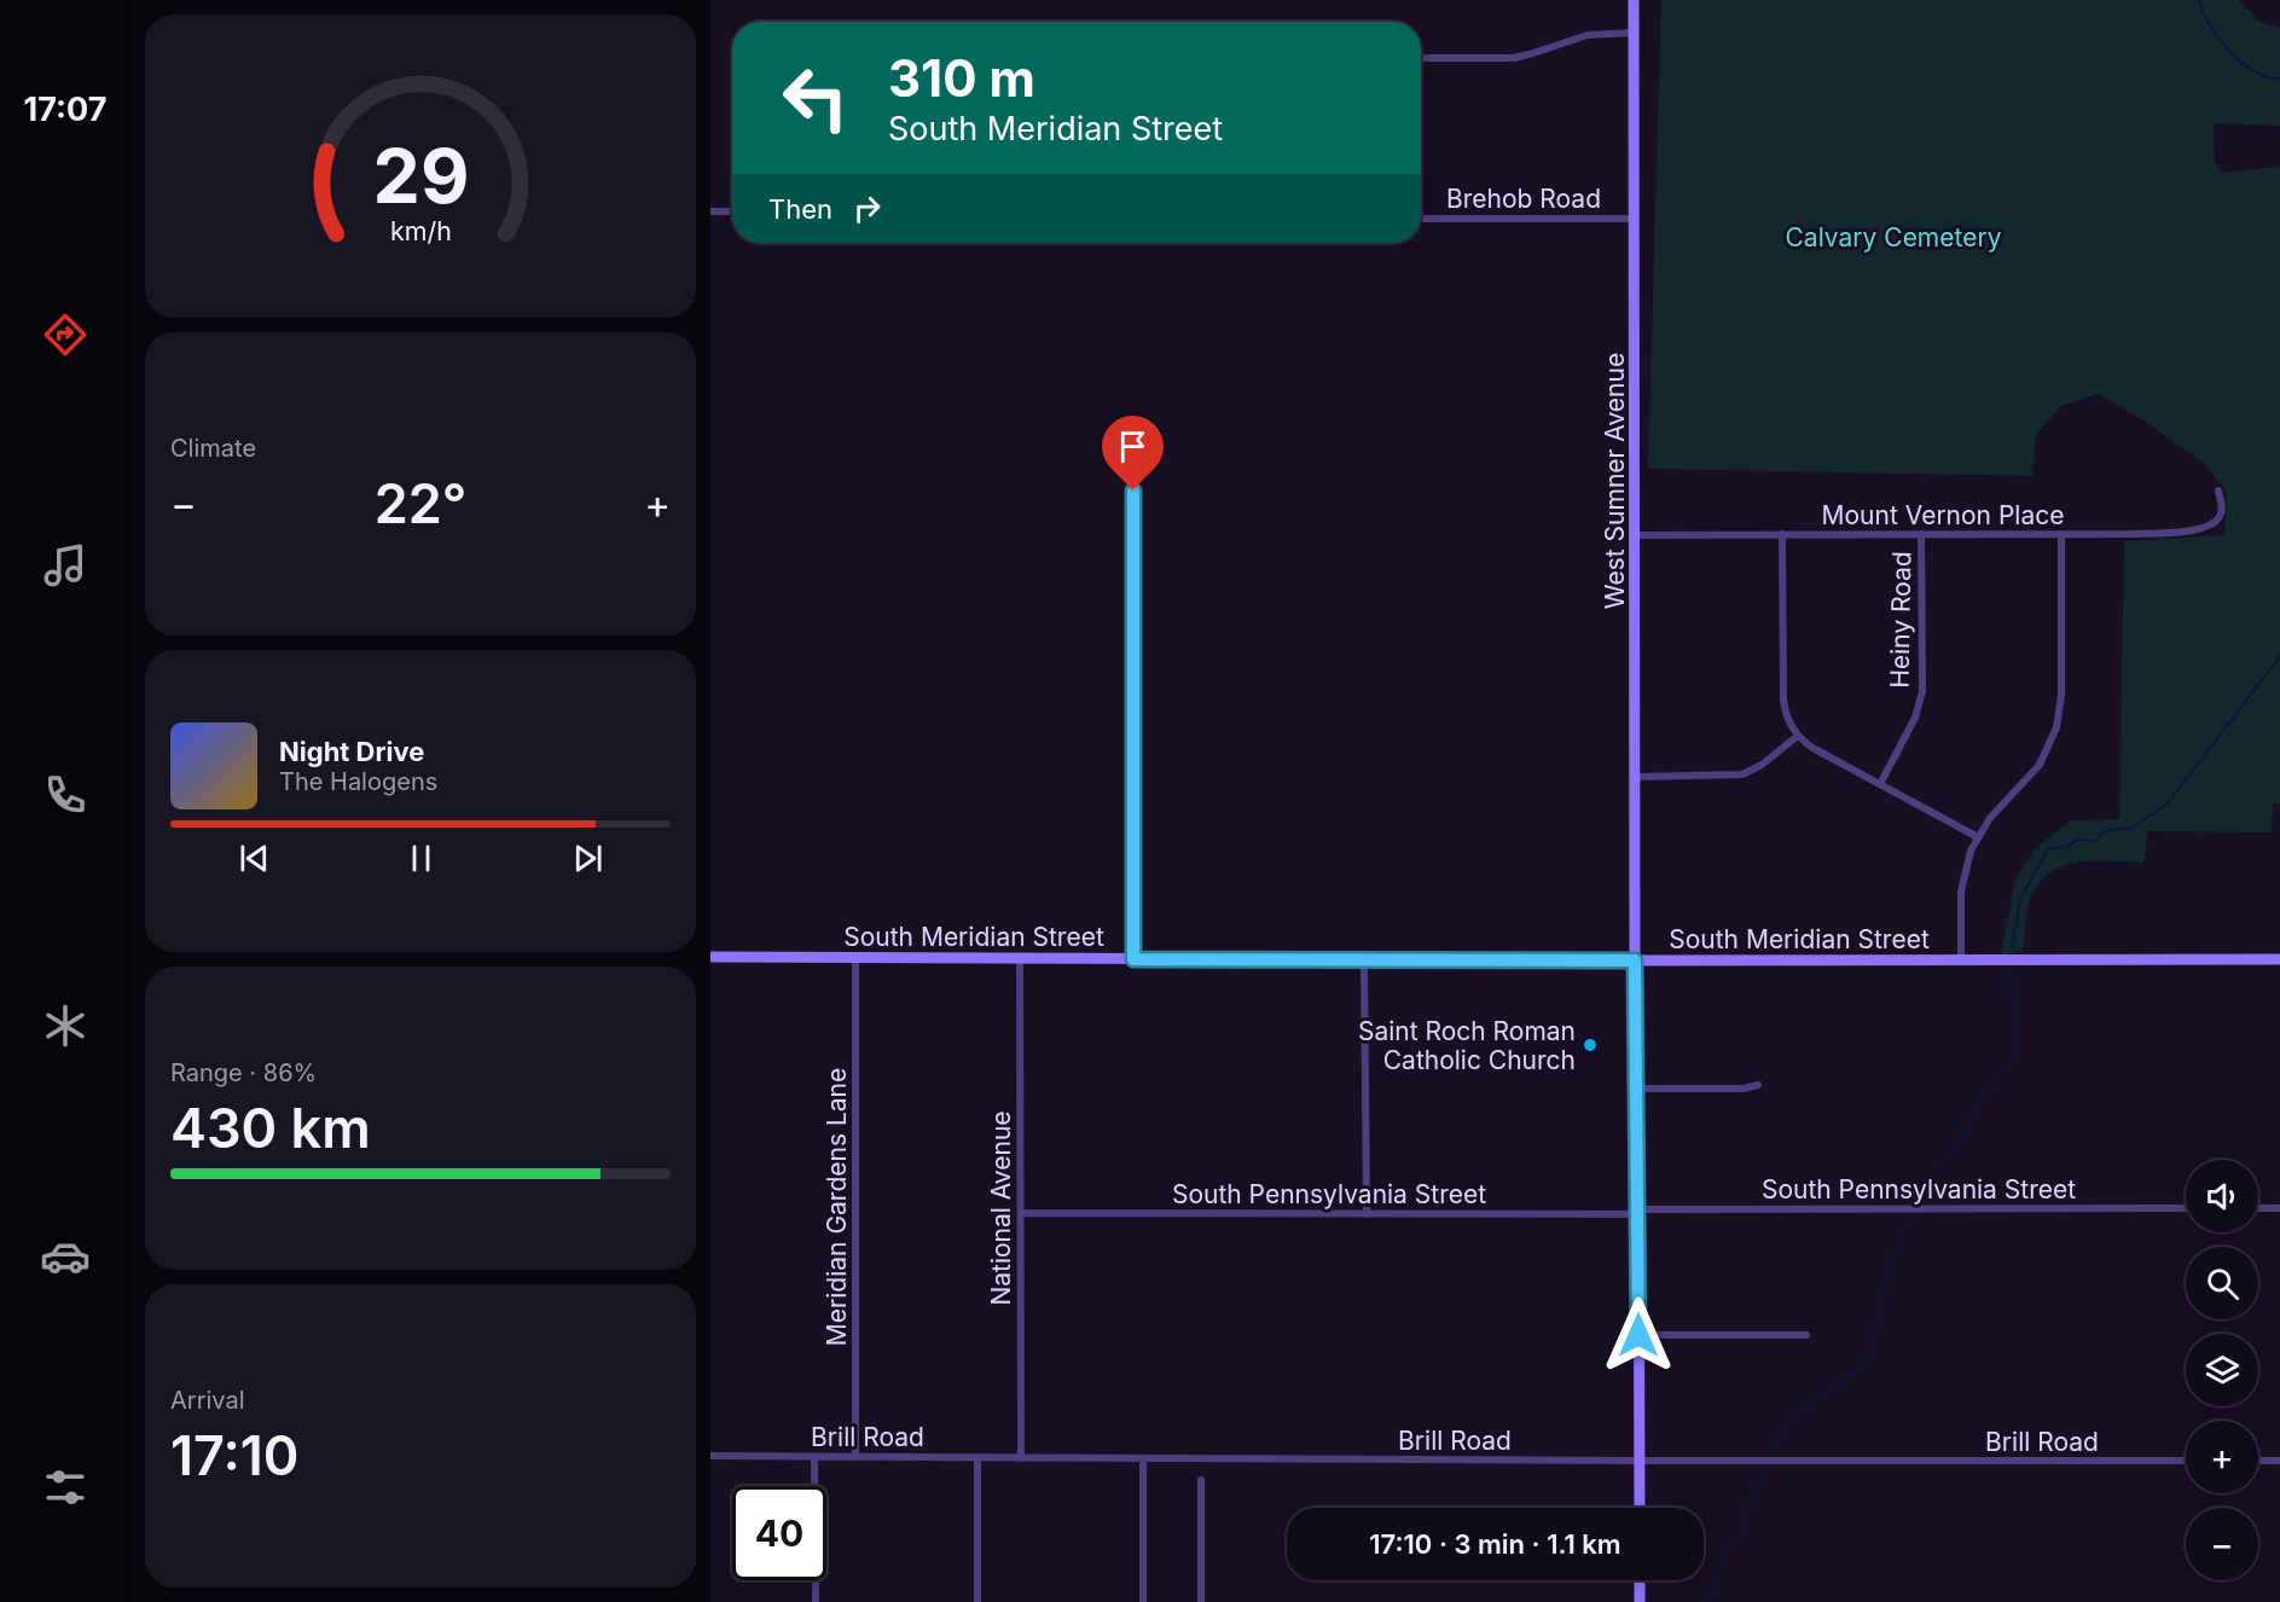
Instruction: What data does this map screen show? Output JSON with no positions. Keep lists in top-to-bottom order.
{
  "streets": {
    "main road": ["West Sumner Avenue", "South Meridian Street"],
    "street": [
      "Brehob Road",
      "Mount Vernon Place",
      "Heiny Road",
      "South Pennsylvania Street",
      "Meridian Gardens Lane",
      "National Avenue",
      "Brill Road"
    ]
  },
  "crossings": [
    ["Brehob Road", "West Sumner Avenue"],
    ["West Sumner Avenue", "Mount Vernon Place"],
    ["West Sumner Avenue", "South Meridian Street"],
    ["West Sumner Avenue", "South Pennsylvania Street"],
    ["West Sumner Avenue", "Brill Road"],
    ["Mount Vernon Place", "Heiny Road"],
    ["South Meridian Street", "Meridian Gardens Lane"],
    ["South Meridian Street", "National Avenue"],
    ["South Pennsylvania Street", "National Avenue"],
    ["Meridian Gardens Lane", "Brill Road"],
    ["National Avenue", "Brill Road"]
  ],
  "parks": ["Calvary Cemetery"],
  "places": ["Saint Roch Roman Catholic Church"],
  "page": {
    "tabs": "17:07",
    "turn": ["310 m", "South Meridian Street"],
    "then": "Then",
    "tile": [
      "Climate",
      ["Range · 86%", "430 km"],
      ["Arrival", "17:10"]
    ],
    "heat": ["−", "22°", "+"],
    "song": ["Night Drive", "The Halogens"],
    "map_buttons": ["+", "−"],
    "limit": "40",
    "trip": "17:10 · 3 min · 1.1 km",
    "gauge": ["29", "km/h"]
  }
}
